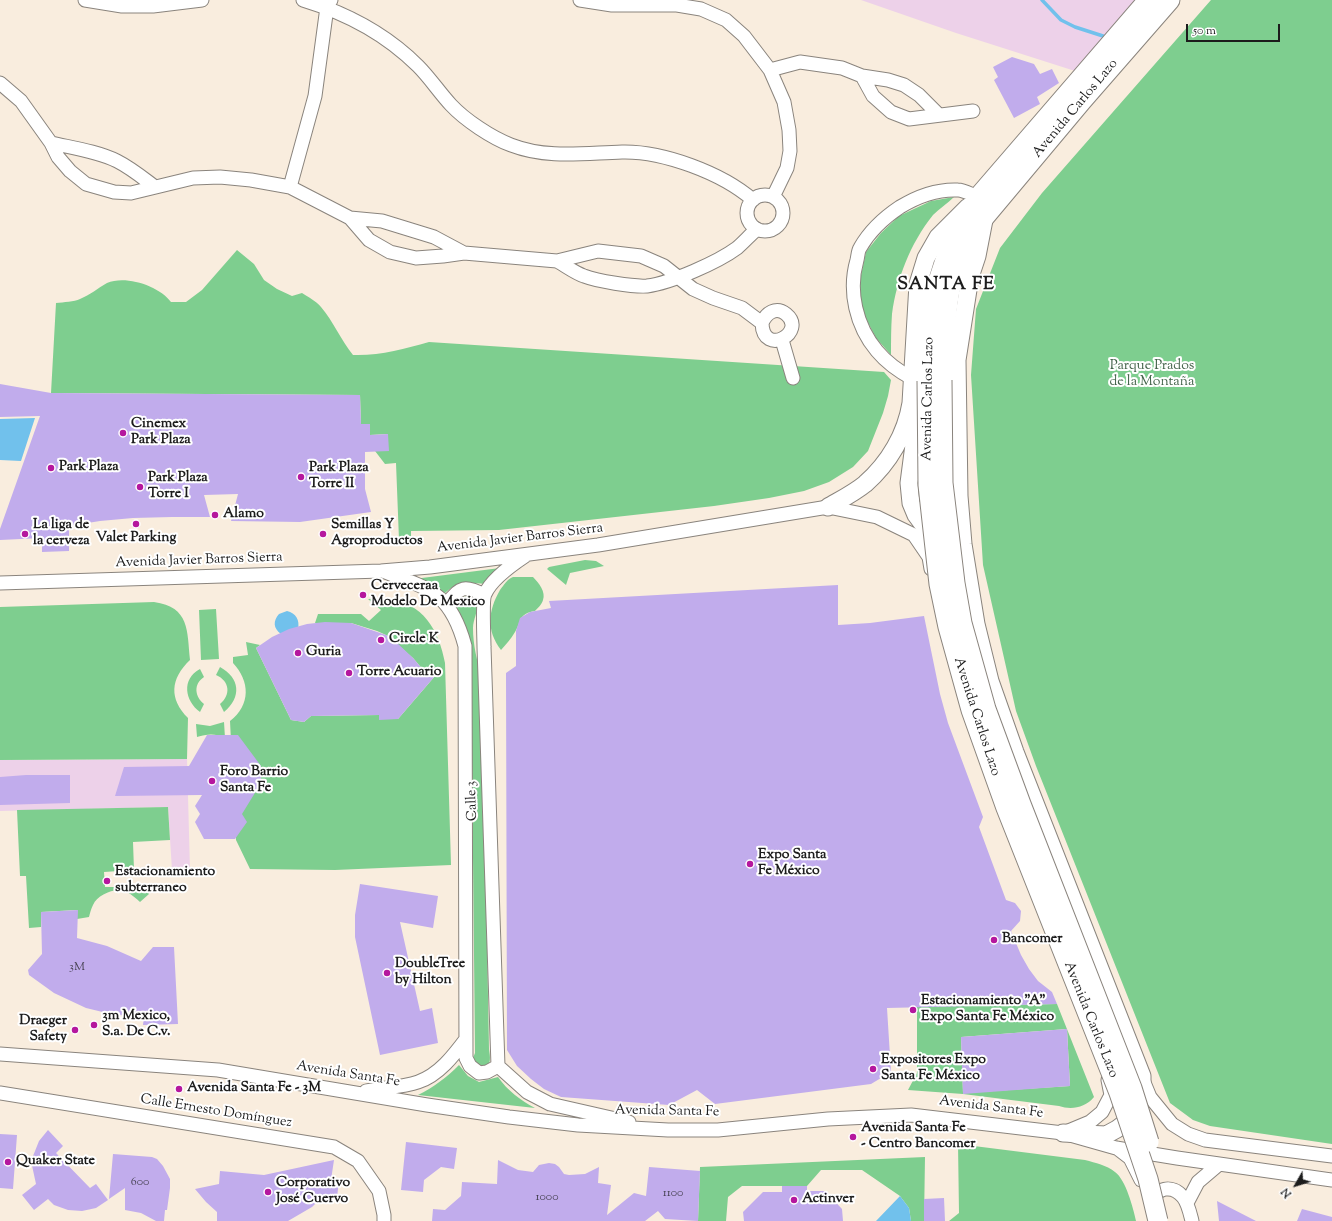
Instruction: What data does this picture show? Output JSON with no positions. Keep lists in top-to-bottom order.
{
  "streets": {
    "highway": ["Avenida Carlos Lazo"],
    "street": [
      "Avenida Javier Barros Sierra",
      "Calle 3",
      "Avenida Santa Fe",
      "Calle Ernesto Domínguez"
    ]
  },
  "crossings": [
    ["Avenida Carlos Lazo", "Avenida Javier Barros Sierra"],
    ["Avenida Carlos Lazo", "Avenida Santa Fe"],
    ["Avenida Javier Barros Sierra", "Calle 3"]
  ],
  "districts": ["SANTA FE"],
  "parks": ["Parque Prados de la Montaña"],
  "places": [
    "Cinemex Park Plaza",
    "Park Plaza",
    "Park Plaza Torre II",
    "Park Plaza Torre I",
    "Alamo",
    "Valet Parking",
    "La liga de la cerveza",
    "Semillas Y Agroproductos",
    "Cerveceraa Modelo De Mexico",
    "Circle K",
    "Guria",
    "Torre Acuario",
    "Foro Barrio Santa Fe",
    "Expo Santa Fe México",
    "Estacionamiento subterraneo",
    "Bancomer",
    "DoubleTree by Hilton",
    "Estacionamiento \"A\" Expo Santa Fe México",
    "3m Mexico, S.a. De C.v.",
    "Draeger Safety",
    "Expositores Expo Santa Fe México",
    "Avenida Santa Fe - 3M",
    "Avenida Santa Fe - Centro Bancomer",
    "Quaker State",
    "Corporativo José Cuervo",
    "Actinver"
  ],
  "house_numbers": [
    "3M",
    "600",
    "1100",
    "1000"
  ],
  "scale_bar": "50 m",
  "north": "bottom left"
}
